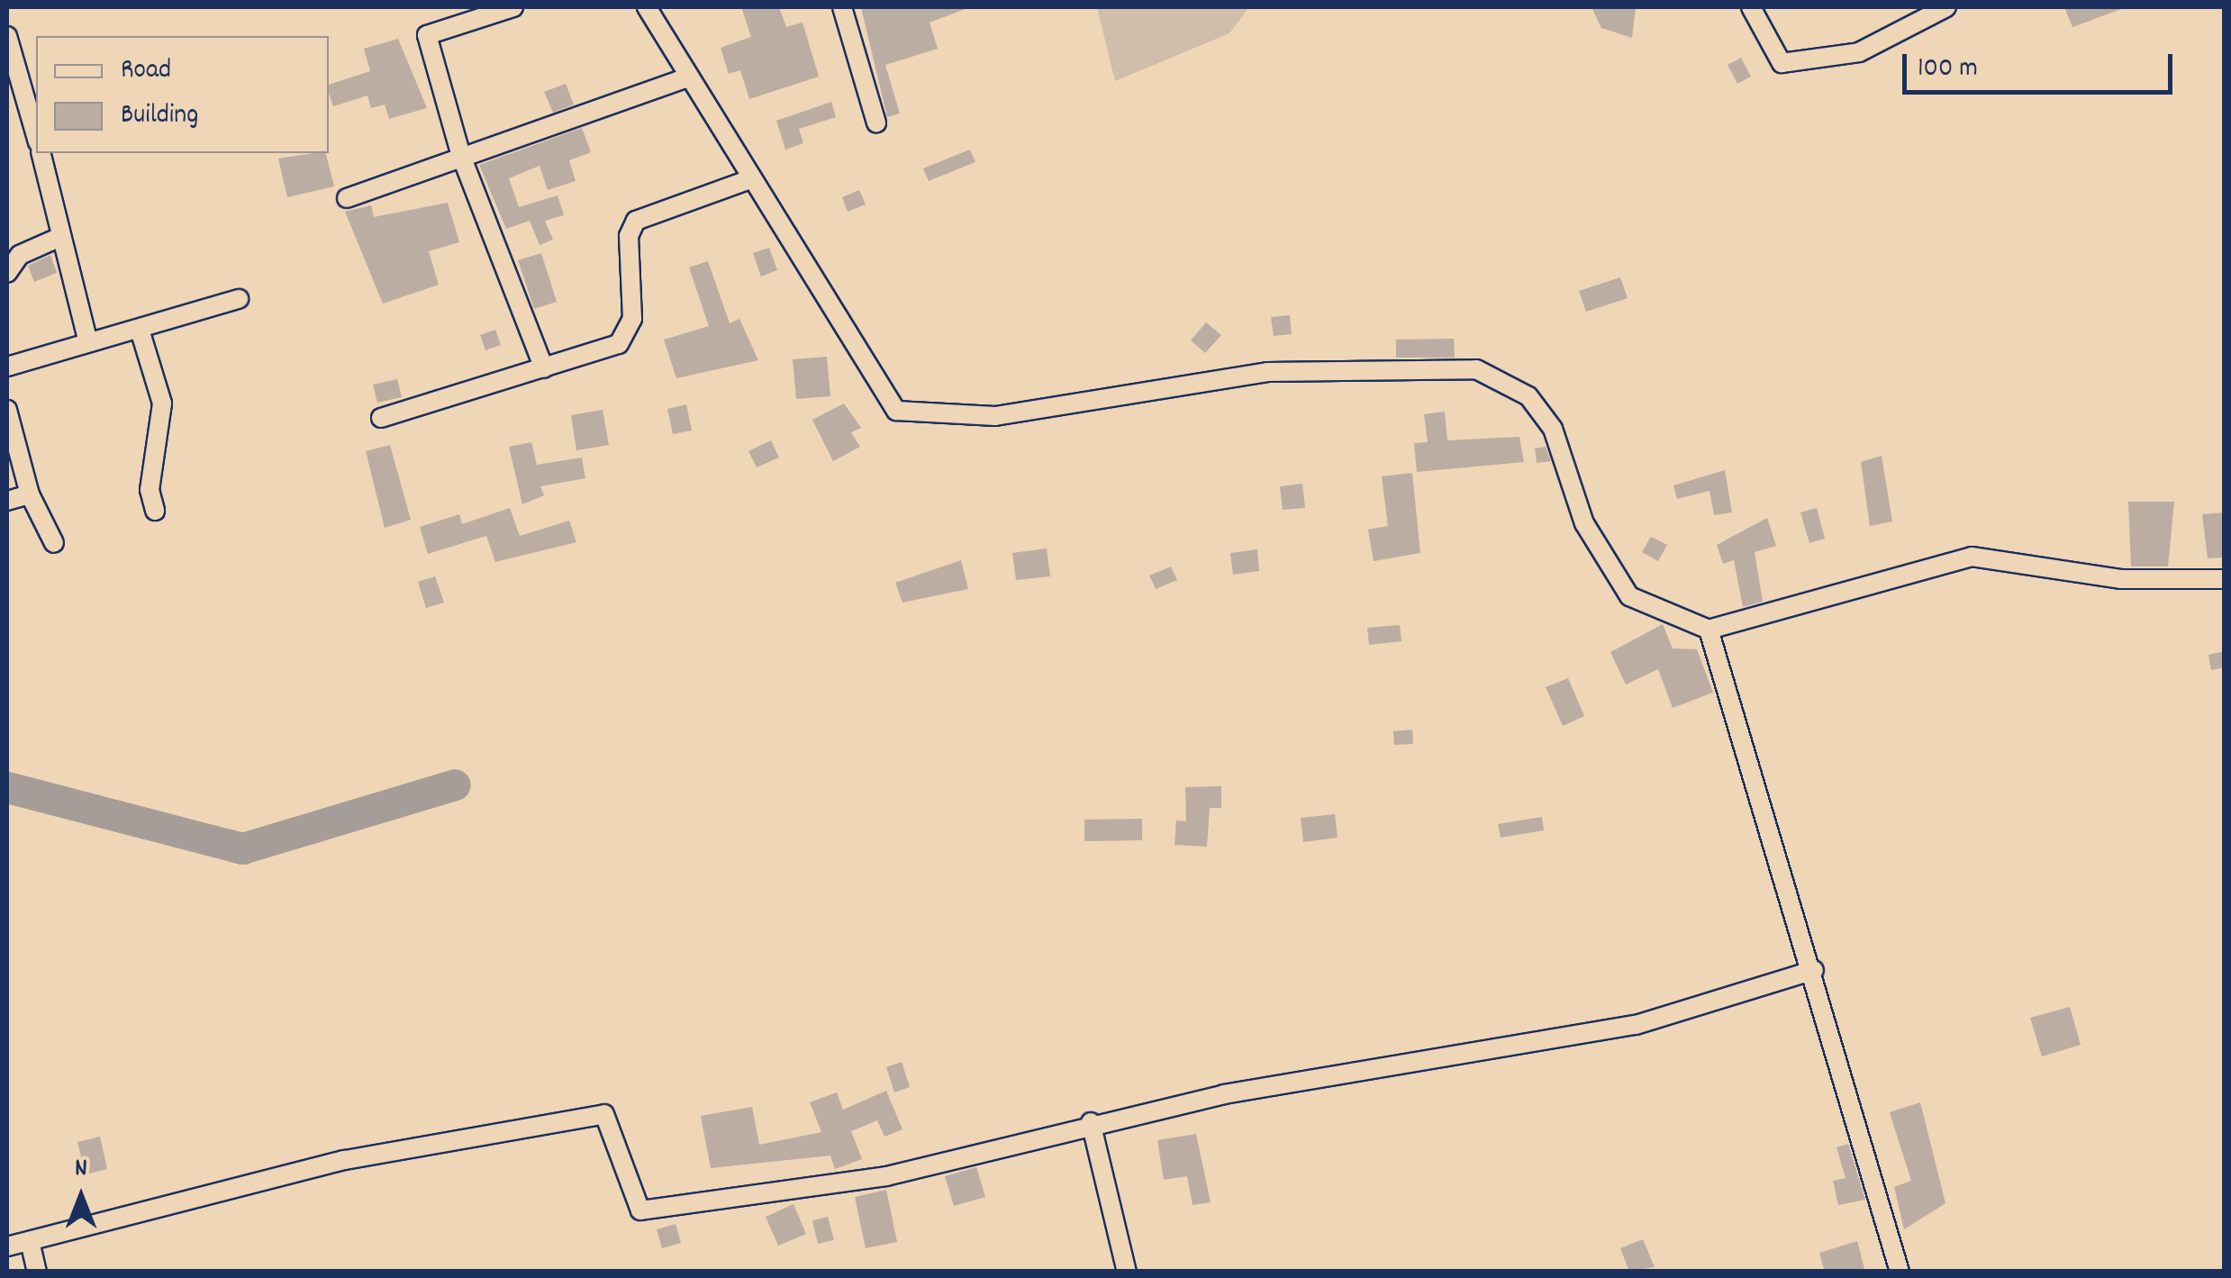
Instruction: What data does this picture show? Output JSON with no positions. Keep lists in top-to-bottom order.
{
  "legend": ["Road", "Building"],
  "scale_bar": "100 m",
  "north": "top"
}
